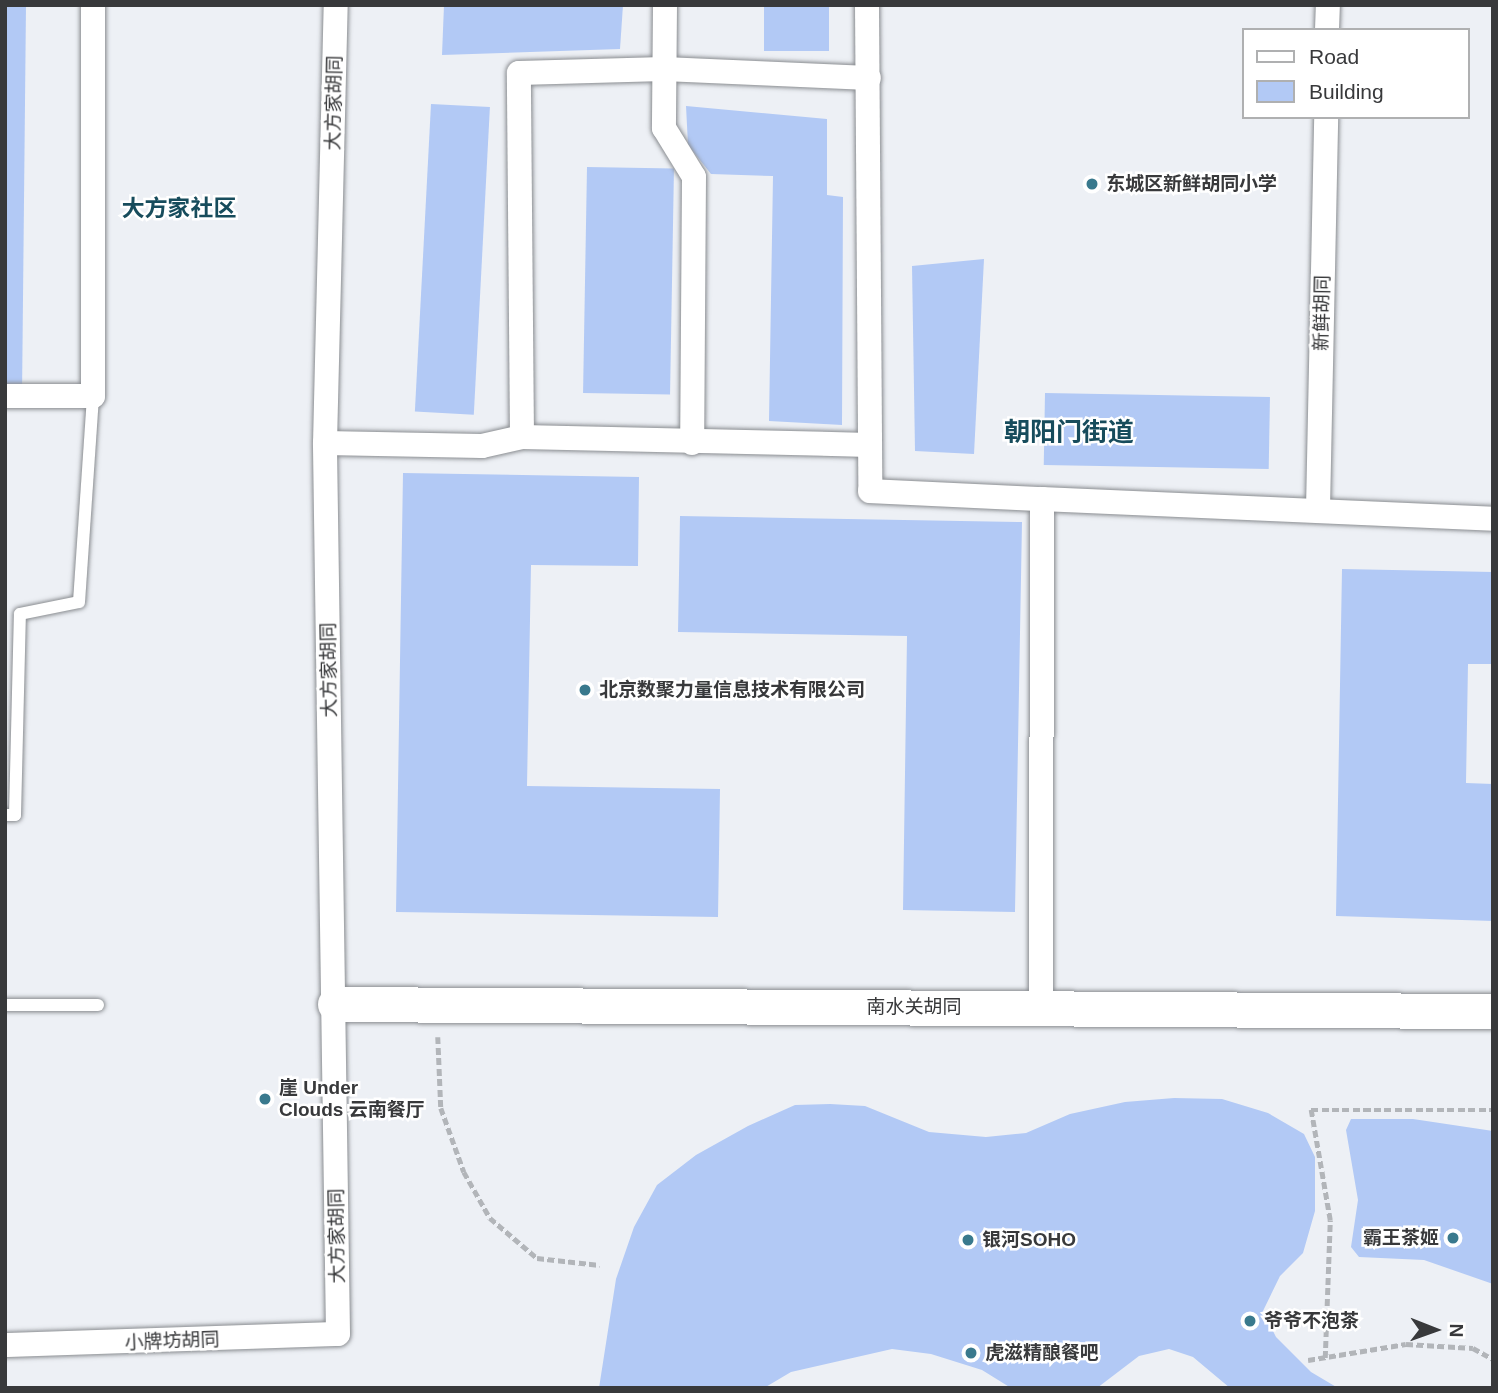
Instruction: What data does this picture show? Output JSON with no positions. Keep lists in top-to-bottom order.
{
  "streets": {
    "street": [
      "大方家胡同",
      "新鲜胡同",
      "南水关胡同",
      "小牌坊胡同"
    ]
  },
  "crossings": [
    ["大方家胡同", "南水关胡同"],
    ["大方家胡同", "小牌坊胡同"]
  ],
  "districts": ["大方家社区", "朝阳门街道"],
  "places": [
    "东城区新鲜胡同小学",
    "北京数聚力量信息技术有限公司",
    "崖 Under Clouds 云南餐厅",
    "霸王茶姬",
    "银河SOHO",
    "爷爷不泡茶",
    "虎滋精酿餐吧"
  ],
  "legend": ["Road", "Building"],
  "north": "right"
}
